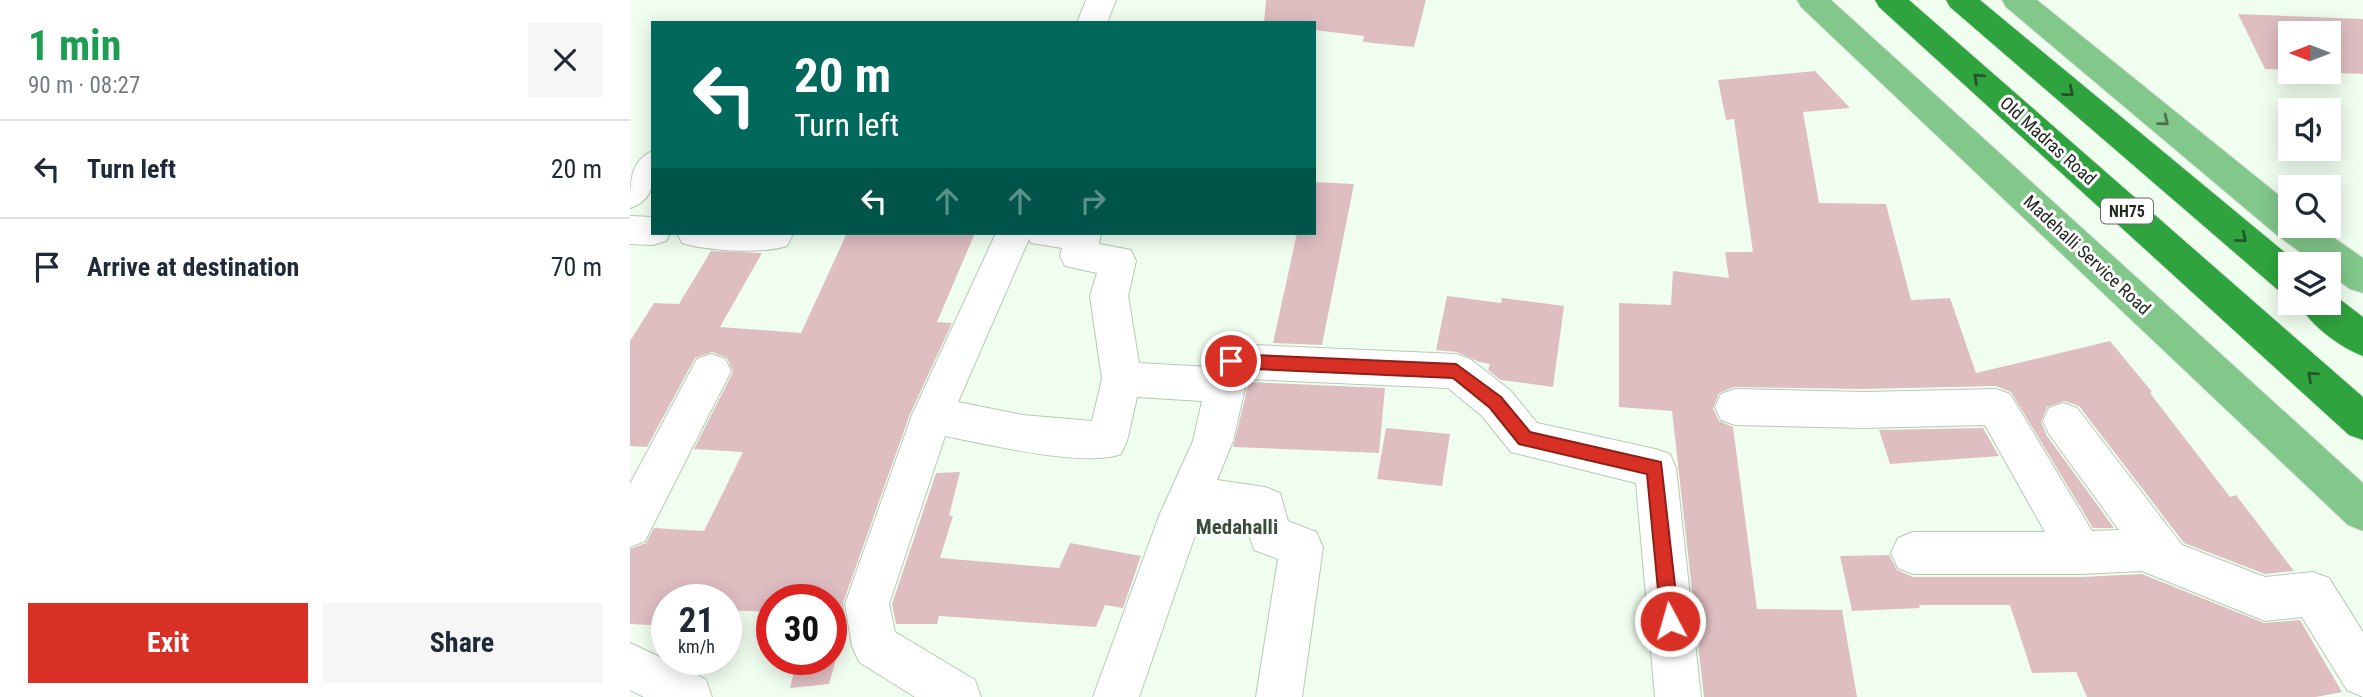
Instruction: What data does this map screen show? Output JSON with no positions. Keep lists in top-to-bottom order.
{
  "streets": {
    "highway": ["Old Madras Road", "NH75"],
    "main road": ["Madehalli Service Road"]
  },
  "districts": ["Medahalli"],
  "north": "left",
  "page": {
    "heading": ["1 min", "90 m · 08:27"],
    "turn": ["20 m", "Turn left"],
    "list": [
      {
        "name": "Turn left",
        "value": "20 m"
      },
      {
        "name": "Arrive at destination",
        "value": "70 m"
      }
    ],
    "speed": "21 km/h",
    "limit": "30",
    "buttons": ["Exit", "Share"]
  }
}
